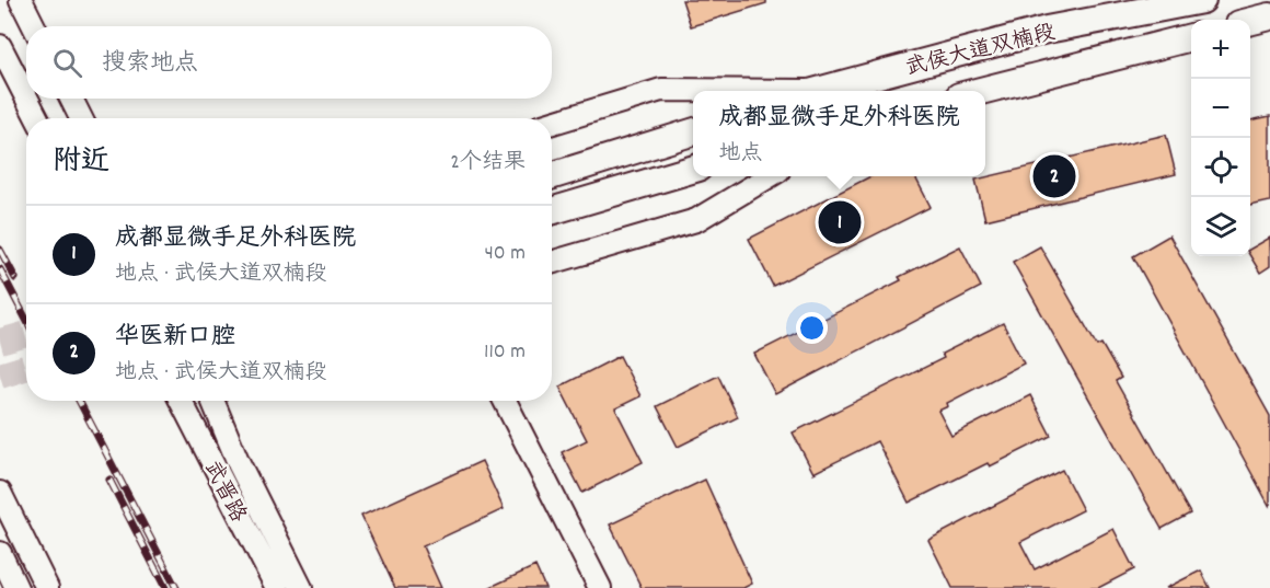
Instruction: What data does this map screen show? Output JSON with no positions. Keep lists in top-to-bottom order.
{
  "streets": {
    "main road": ["武侯大道双楠段"],
    "street": ["武晋路"]
  },
  "page": {
    "map_buttons": ["+", "−"],
    "search": "搜索地点",
    "popup": ["成都显微手足外科医院", "地点"],
    "heading": ["附近", "2个结果"],
    "pins": ["2", "1"],
    "list": [
      {
        "mark": "1",
        "name": "成都显微手足外科医院",
        "note": "地点 · 武侯大道双楠段",
        "value": "40 m"
      },
      {
        "mark": "2",
        "name": "华医新口腔",
        "note": "地点 · 武侯大道双楠段",
        "value": "110 m"
      }
    ]
  }
}
